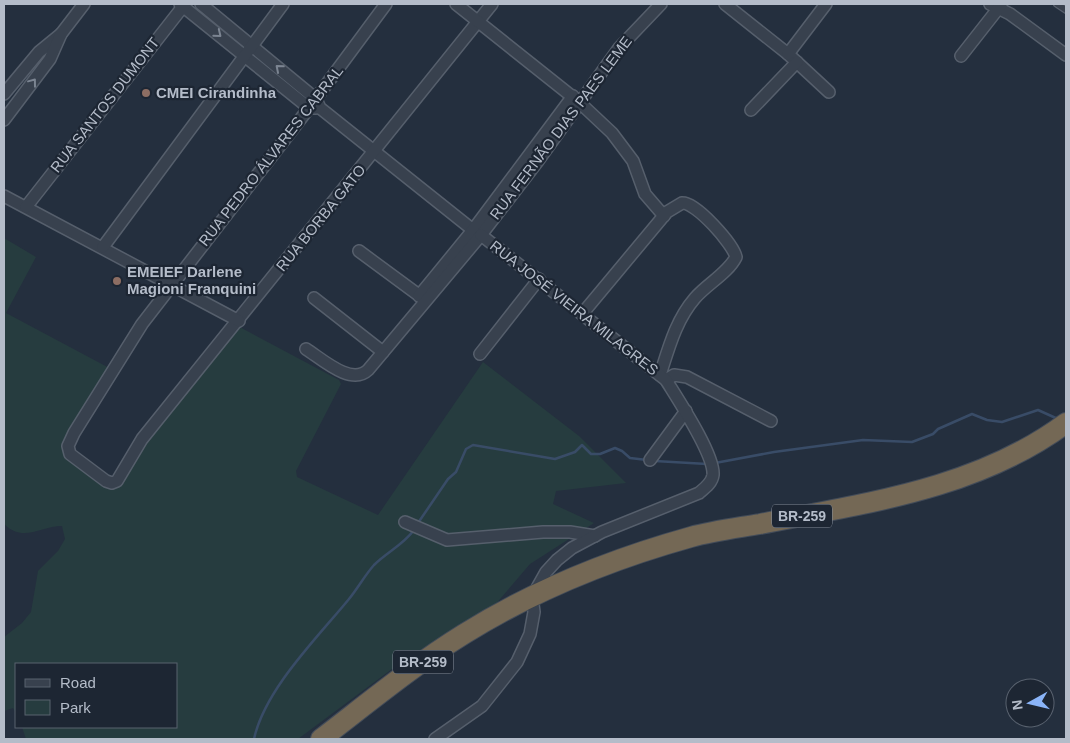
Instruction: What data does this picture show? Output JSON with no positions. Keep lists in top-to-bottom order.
{
  "streets": {
    "highway": ["BR-259"],
    "street": [
      "RUA SANTOS DUMONT",
      "RUA FERNÃO DIAS PAES LEME",
      "RUA PEDRO ÁLVARES CABRAL",
      "RUA BORBA GATO",
      "RUA JOSÉ VIEIRA MILAGRES"
    ]
  },
  "crossings": [
    ["RUA FERNÃO DIAS PAES LEME", "RUA JOSÉ VIEIRA MILAGRES"],
    ["RUA PEDRO ÁLVARES CABRAL", "RUA BORBA GATO"],
    ["RUA PEDRO ÁLVARES CABRAL", "RUA JOSÉ VIEIRA MILAGRES"],
    ["RUA BORBA GATO", "RUA JOSÉ VIEIRA MILAGRES"],
    ["RUA JOSÉ VIEIRA MILAGRES", "BR-259"]
  ],
  "places": ["CMEI Cirandinha", "EMEIEF Darlene Magioni Franquini"],
  "legend": ["Road", "Park"],
  "north": "left"
}
